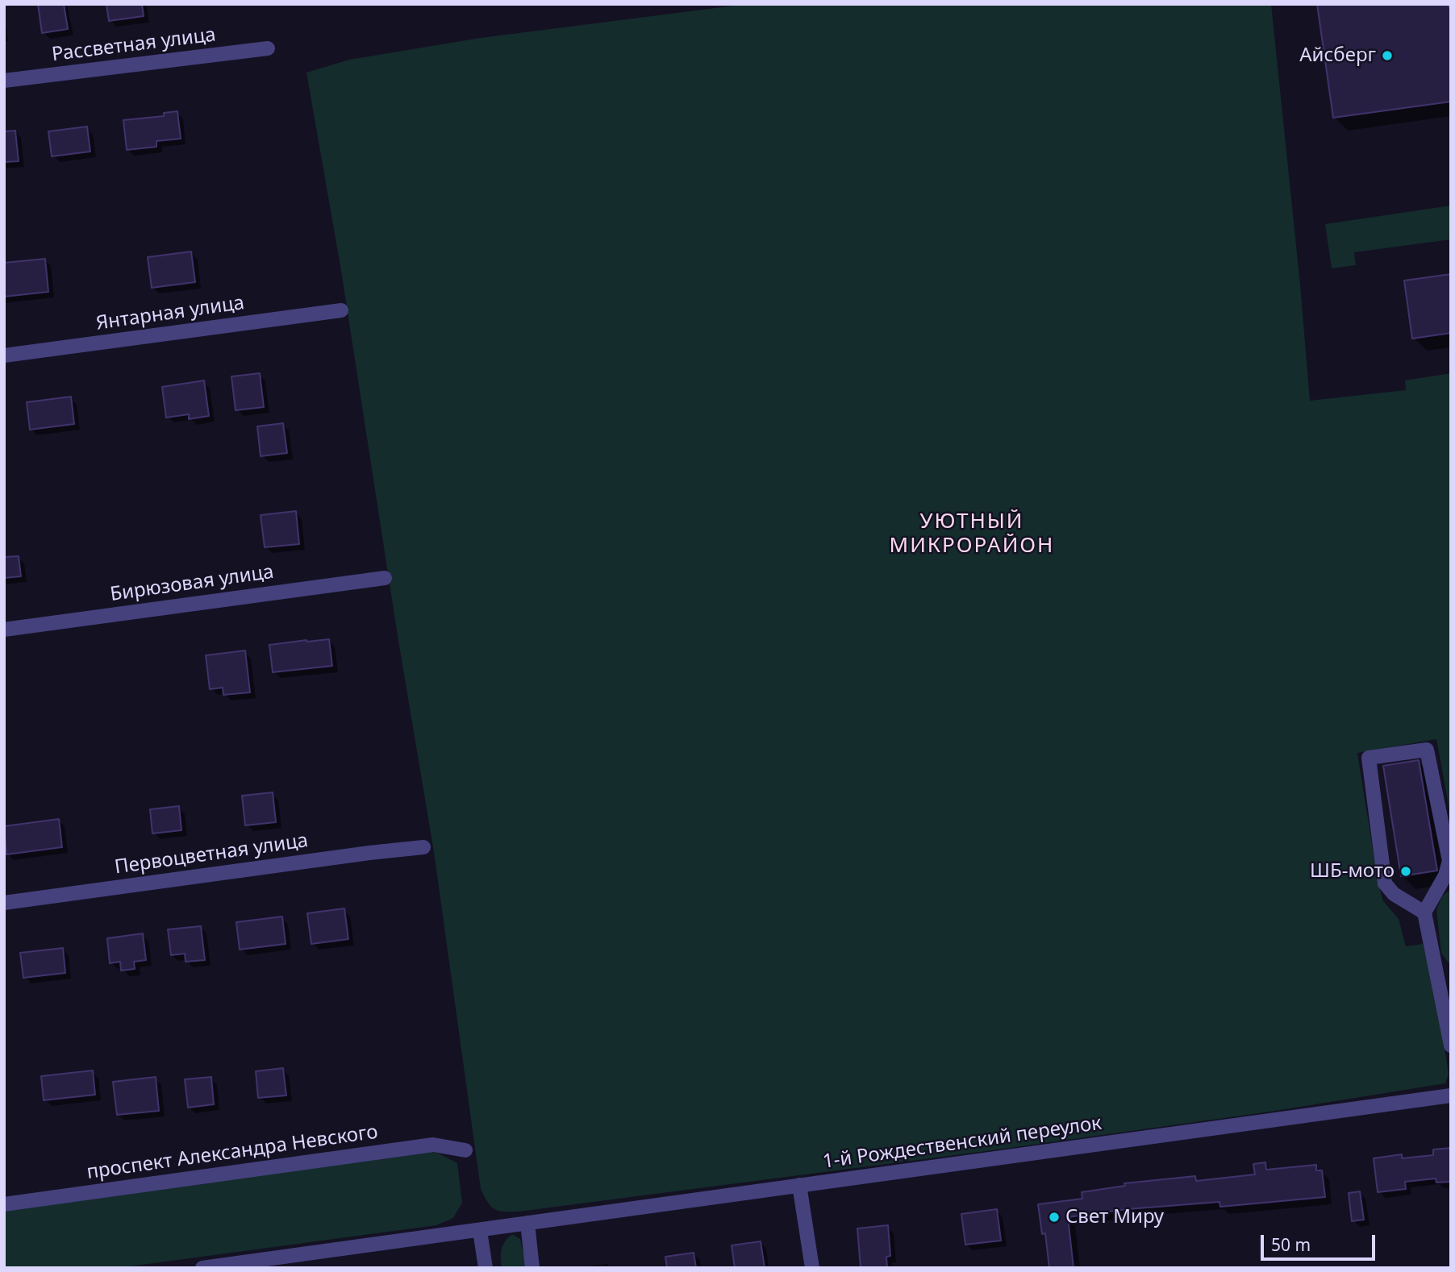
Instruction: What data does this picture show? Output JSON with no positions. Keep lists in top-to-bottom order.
{
  "streets": {
    "street": [
      "Рассветная улица",
      "Янтарная улица",
      "Бирюзовая улица",
      "Первоцветная улица",
      "1-й Рождественский переулок",
      "проспект Александра Невского"
    ]
  },
  "districts": ["УЮТНЫЙ МИКРОРАЙОН"],
  "places": ["Айсберг", "ШБ-мото", "Свет Миру"],
  "scale_bar": "50 m"
}
